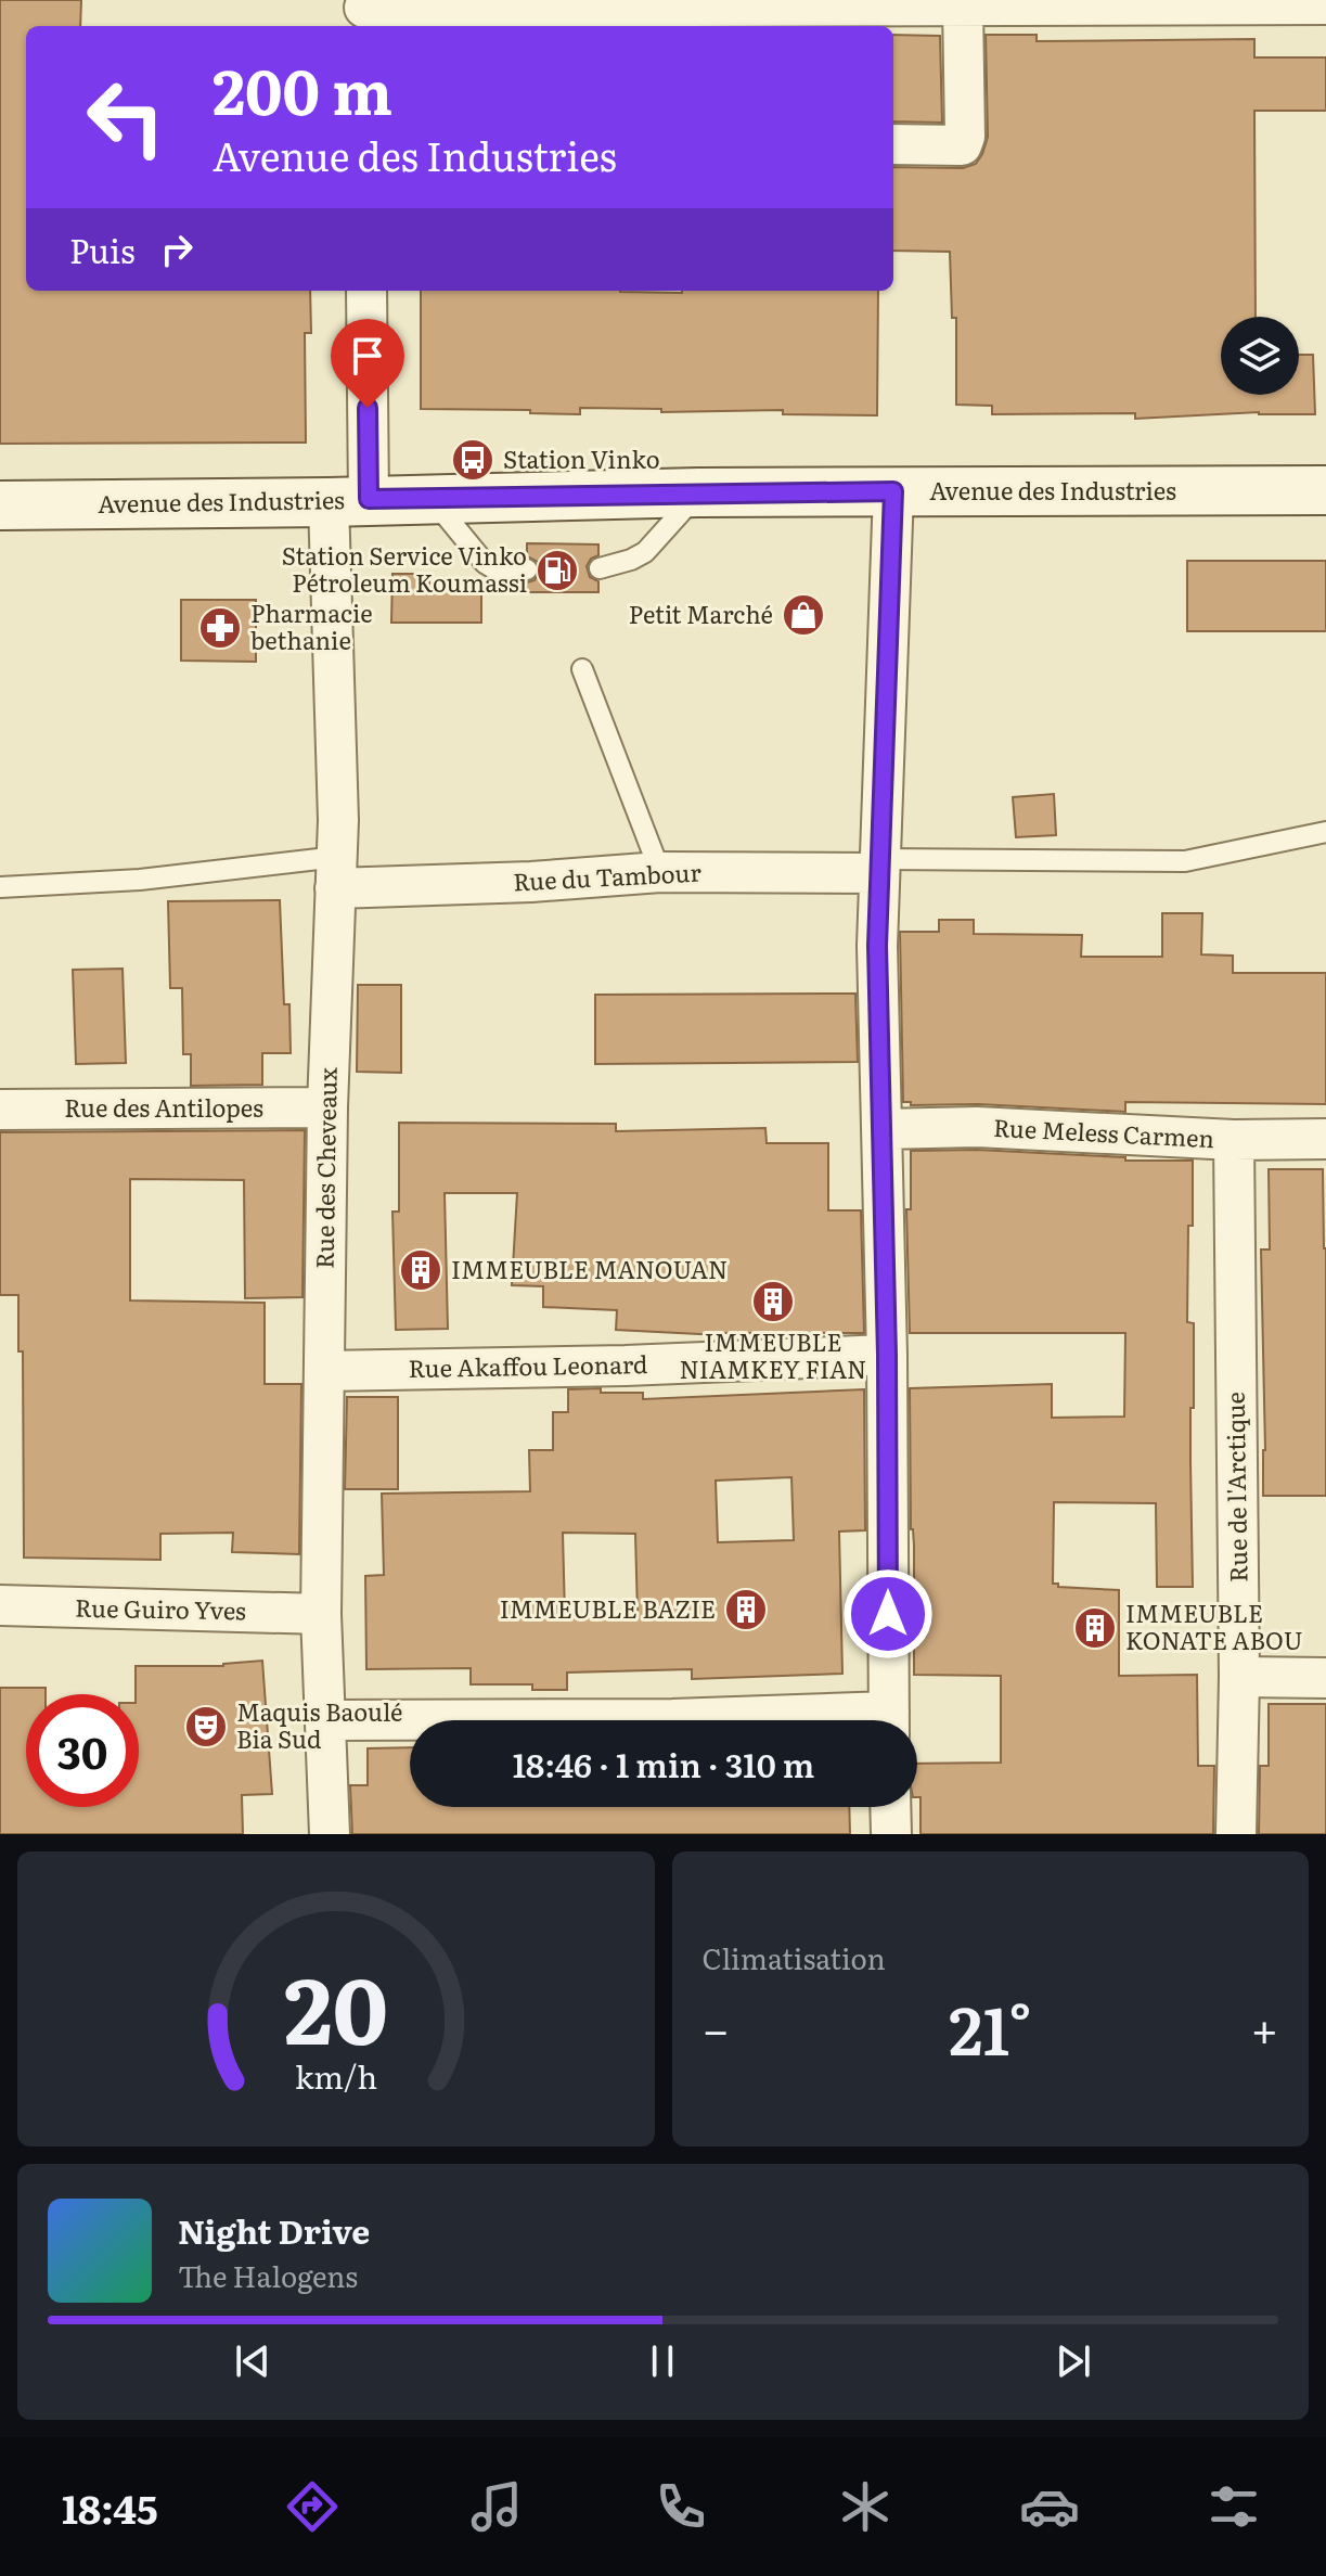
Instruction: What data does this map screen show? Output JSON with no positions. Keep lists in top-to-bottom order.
{
  "streets": {
    "street": [
      "Avenue des Industries",
      "Rue du Tambour",
      "Rue des Antilopes",
      "Rue Meless Carmen",
      "Rue des Cheveaux",
      "Rue Akaffou Leonard",
      "Rue de l'Arctique",
      "Rue Guiro Yves"
    ]
  },
  "crossings": [
    ["Avenue des Industries", "Rue des Cheveaux"],
    ["Rue du Tambour", "Rue des Cheveaux"],
    ["Rue des Antilopes", "Rue des Cheveaux"],
    ["Rue Meless Carmen", "Rue de l'Arctique"],
    ["Rue des Cheveaux", "Rue Akaffou Leonard"],
    ["Rue des Cheveaux", "Rue Guiro Yves"]
  ],
  "places": {
    "bus stop": ["Station Vinko"],
    "fuel station": ["Station Service Vinko Pétroleum Koumassi"],
    "shop": ["Petit Marché"],
    "pharmacy": ["Pharmacie bethanie"],
    "building": [
      "IMMEUBLE MANOUAN",
      "IMMEUBLE NIAMKEY FIAN",
      "IMMEUBLE BAZIE",
      "IMMEUBLE KONATE ABOU"
    ],
    "theatre": ["Maquis Baoulé Bia Sud"]
  },
  "page": {
    "turn": ["200 m", "Avenue des Industries"],
    "then": "Puis",
    "limit": "30",
    "trip": "18:46 · 1 min · 310 m",
    "tile": "Climatisation",
    "heat": ["−", "21°", "+"],
    "song": ["Night Drive", "The Halogens"],
    "tabs": "18:45",
    "gauge": ["20", "km/h"]
  }
}
